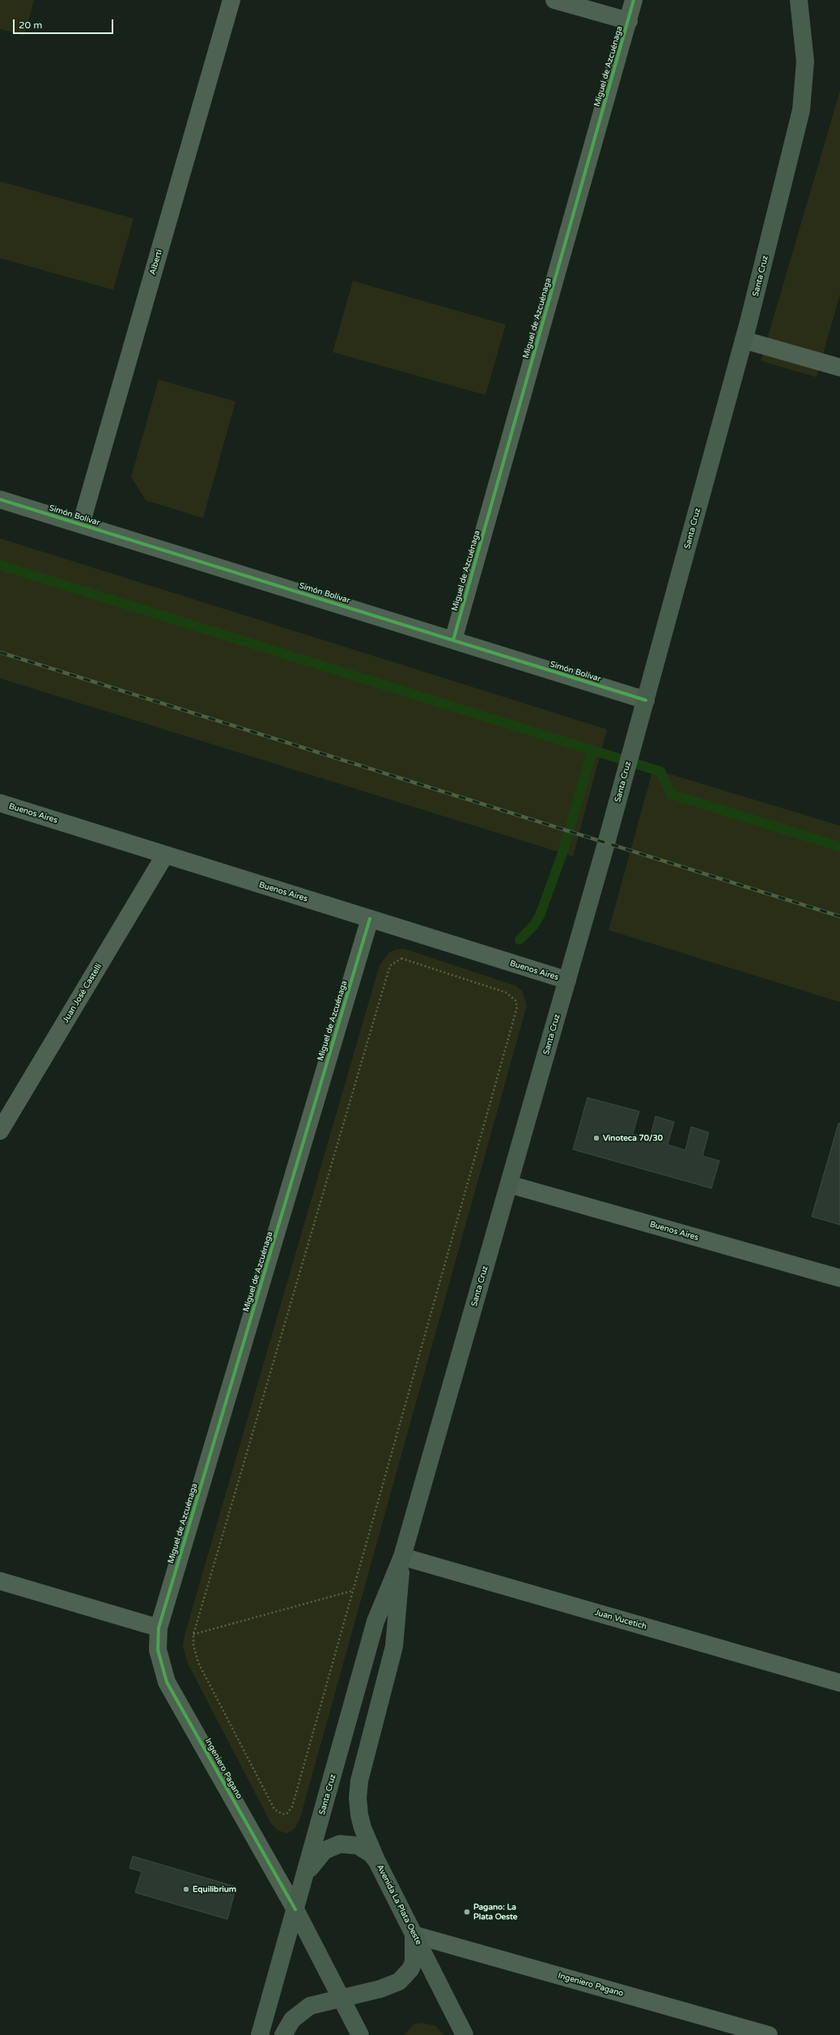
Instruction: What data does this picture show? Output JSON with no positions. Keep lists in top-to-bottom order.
{
  "streets": {
    "main road": ["Santa Cruz", "Avenida La Plata Oeste"],
    "street": [
      "Miguel de Azcuénaga",
      "Alberti",
      "Simón Bolívar",
      "Buenos Aires",
      "Juan José Castelli",
      "Juan Vucetich",
      "Ingeniero Pagano"
    ]
  },
  "crossings": [
    ["Miguel de Azcuénaga", "Simón Bolívar"],
    ["Miguel de Azcuénaga", "Buenos Aires"],
    ["Miguel de Azcuénaga", "Ingeniero Pagano"],
    ["Alberti", "Simón Bolívar"],
    ["Santa Cruz", "Simón Bolívar"],
    ["Santa Cruz", "Buenos Aires"],
    ["Santa Cruz", "Juan Vucetich"],
    ["Santa Cruz", "Ingeniero Pagano"],
    ["Santa Cruz", "Avenida La Plata Oeste"],
    ["Buenos Aires", "Juan José Castelli"],
    ["Ingeniero Pagano", "Avenida La Plata Oeste"]
  ],
  "places": ["Vinoteca 70/30", "Equilibrium", "Pagano: La Plata Oeste"],
  "scale_bar": "20 m"
}
